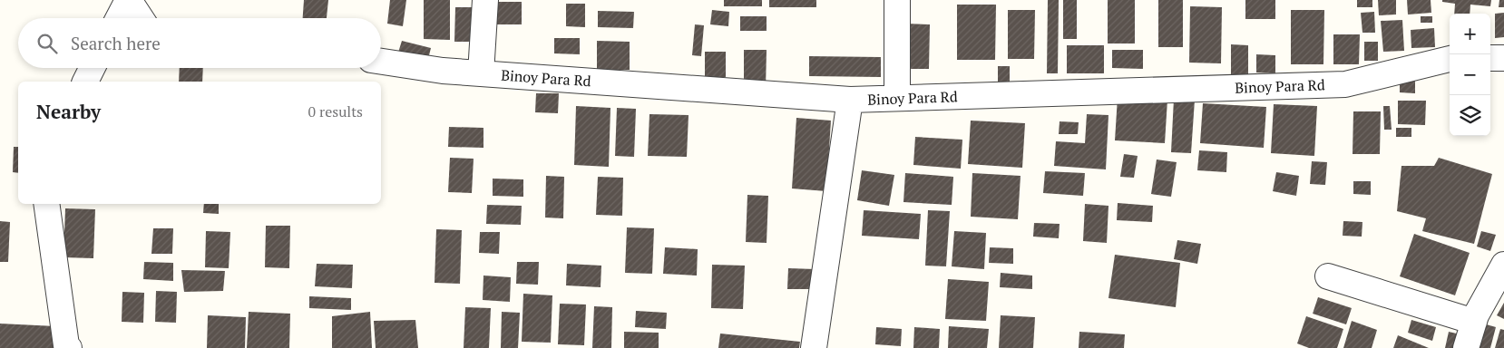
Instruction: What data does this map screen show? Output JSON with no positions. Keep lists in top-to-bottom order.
{
  "streets": {
    "street": ["Binoy Para Rd"]
  },
  "page": {
    "map_buttons": ["+", "−"],
    "search": "Search here",
    "heading": ["Nearby", "0 results"]
  }
}
